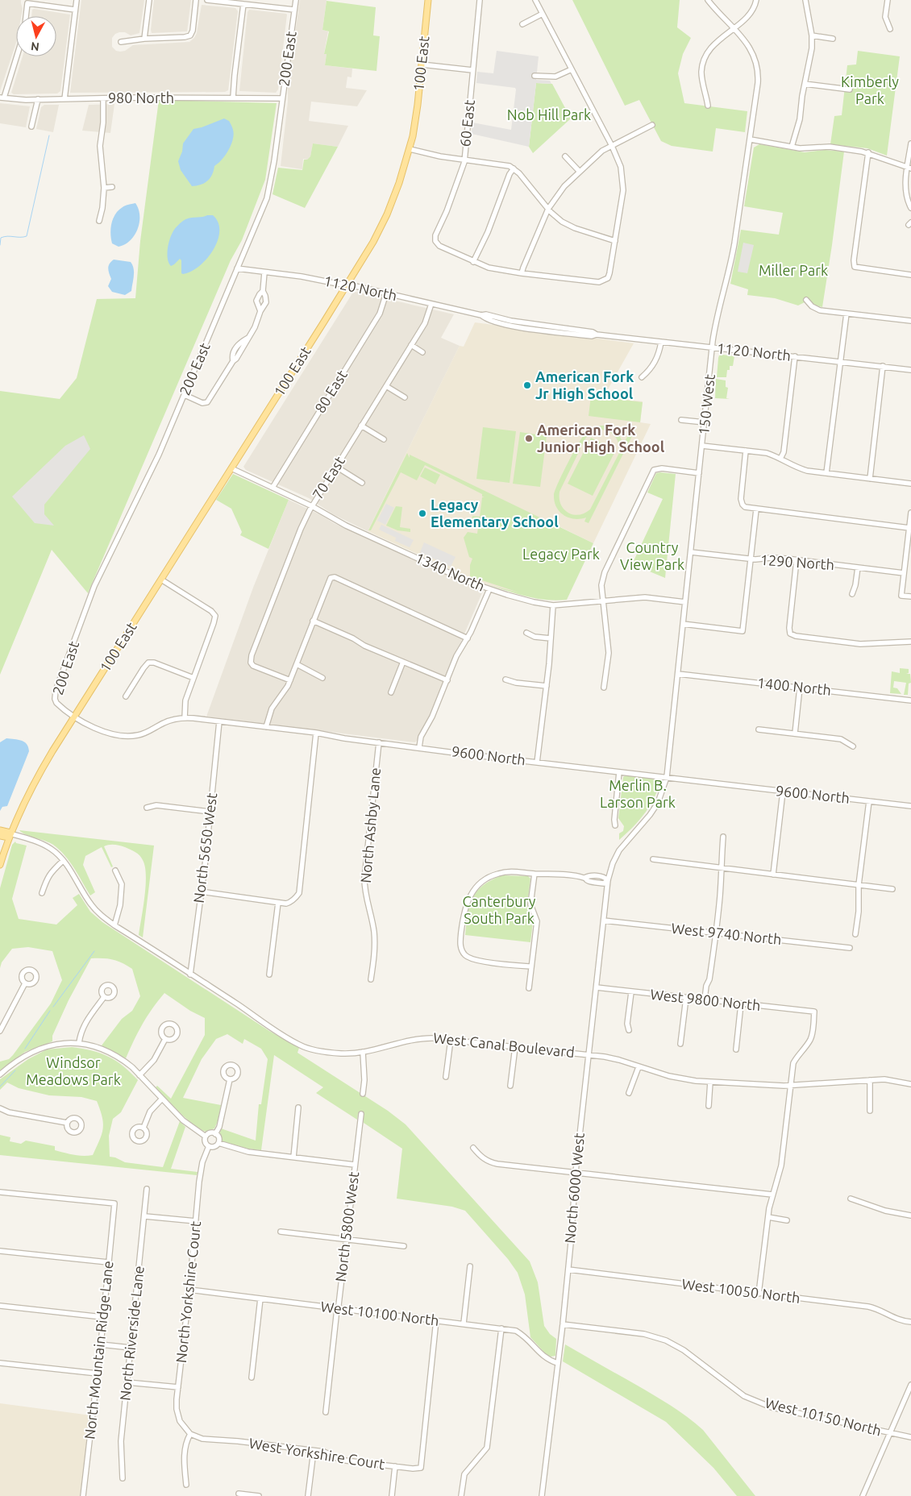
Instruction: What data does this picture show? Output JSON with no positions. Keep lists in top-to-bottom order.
{
  "streets": {
    "main road": ["100 East"],
    "street": [
      "200 East",
      "980 North",
      "60 East",
      "1120 North",
      "80 East",
      "150 West",
      "70 East",
      "1290 North",
      "1340 North",
      "1400 North",
      "9600 North",
      "North Ashby Lane",
      "North 5650 West",
      "West 9740 North",
      "West 9800 North",
      "West Canal Boulevard",
      "North 6000 West",
      "North 5800 West",
      "West 10050 North",
      "North Yorkshire Court",
      "West 10100 North",
      "North Riverside Lane",
      "North Mountain Ridge Lane",
      "West 10150 North",
      "West Yorkshire Court"
    ]
  },
  "crossings": [
    ["200 East", "100 East"],
    ["200 East", "980 North"],
    ["200 East", "1120 North"],
    ["200 East", "9600 North"],
    ["100 East", "1120 North"],
    ["100 East", "1340 North"],
    ["100 East", "9600 North"],
    ["1120 North", "80 East"],
    ["1120 North", "150 West"],
    ["1120 North", "70 East"],
    ["80 East", "1340 North"],
    ["150 West", "1290 North"],
    ["150 West", "1340 North"],
    ["150 West", "1400 North"],
    ["150 West", "9600 North"],
    ["150 West", "North 6000 West"],
    ["70 East", "1340 North"],
    ["9600 North", "North Ashby Lane"],
    ["9600 North", "North 5650 West"],
    ["9600 North", "North 6000 West"],
    ["North 5650 West", "West Canal Boulevard"],
    ["West 9740 North", "North 6000 West"],
    ["West 9800 North", "West Canal Boulevard"],
    ["West 9800 North", "North 6000 West"],
    ["West Canal Boulevard", "North 6000 West"],
    ["North 6000 West", "West 10050 North"],
    ["North 6000 West", "West 10100 North"],
    ["North 6000 West", "West 10150 North"],
    ["North 5800 West", "West 10100 North"],
    ["North Yorkshire Court", "West 10100 North"],
    ["North Yorkshire Court", "West Yorkshire Court"],
    ["West 10100 North", "West Yorkshire Court"]
  ],
  "parks": [
    "Kimberly Park",
    "Nob Hill Park",
    "Miller Park",
    "Country View Park",
    "Legacy Park",
    "Merlin B. Larson Park",
    "Canterbury South Park",
    "Windsor Meadows Park"
  ],
  "places": ["American Fork Jr High School", "American Fork Junior High School", "Legacy Elementary School"],
  "north": "bottom"
}
